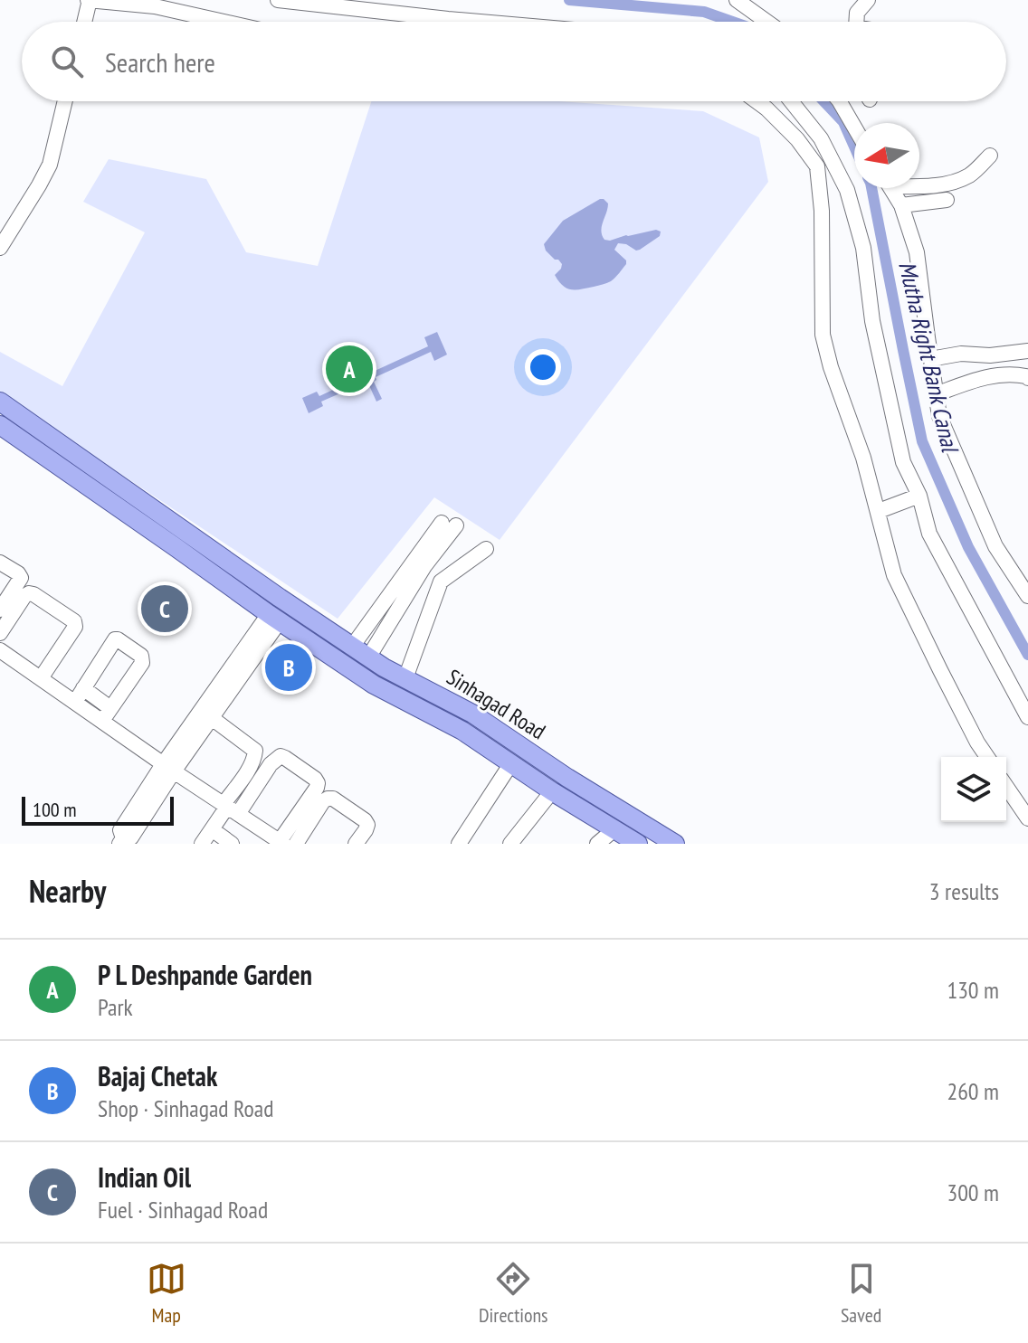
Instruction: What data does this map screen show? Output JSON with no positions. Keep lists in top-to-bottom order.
{
  "streets": {
    "main road": ["Sinhagad Road"]
  },
  "water": ["Mutha Right Bank Canal"],
  "scale_bar": "100 m",
  "north": "left",
  "page": {
    "search": "Search here",
    "pins": ["A", "C", "B"],
    "scale": "100 m",
    "heading": ["Nearby", "3 results"],
    "list": [
      {
        "mark": "A",
        "name": "P L Deshpande Garden",
        "note": "Park",
        "value": "130 m"
      },
      {
        "mark": "B",
        "name": "Bajaj Chetak",
        "note": "Shop · Sinhagad Road",
        "value": "260 m"
      },
      {
        "mark": "C",
        "name": "Indian Oil",
        "note": "Fuel · Sinhagad Road",
        "value": "300 m"
      }
    ],
    "nav": ["Map", "Directions", "Saved"]
  }
}
